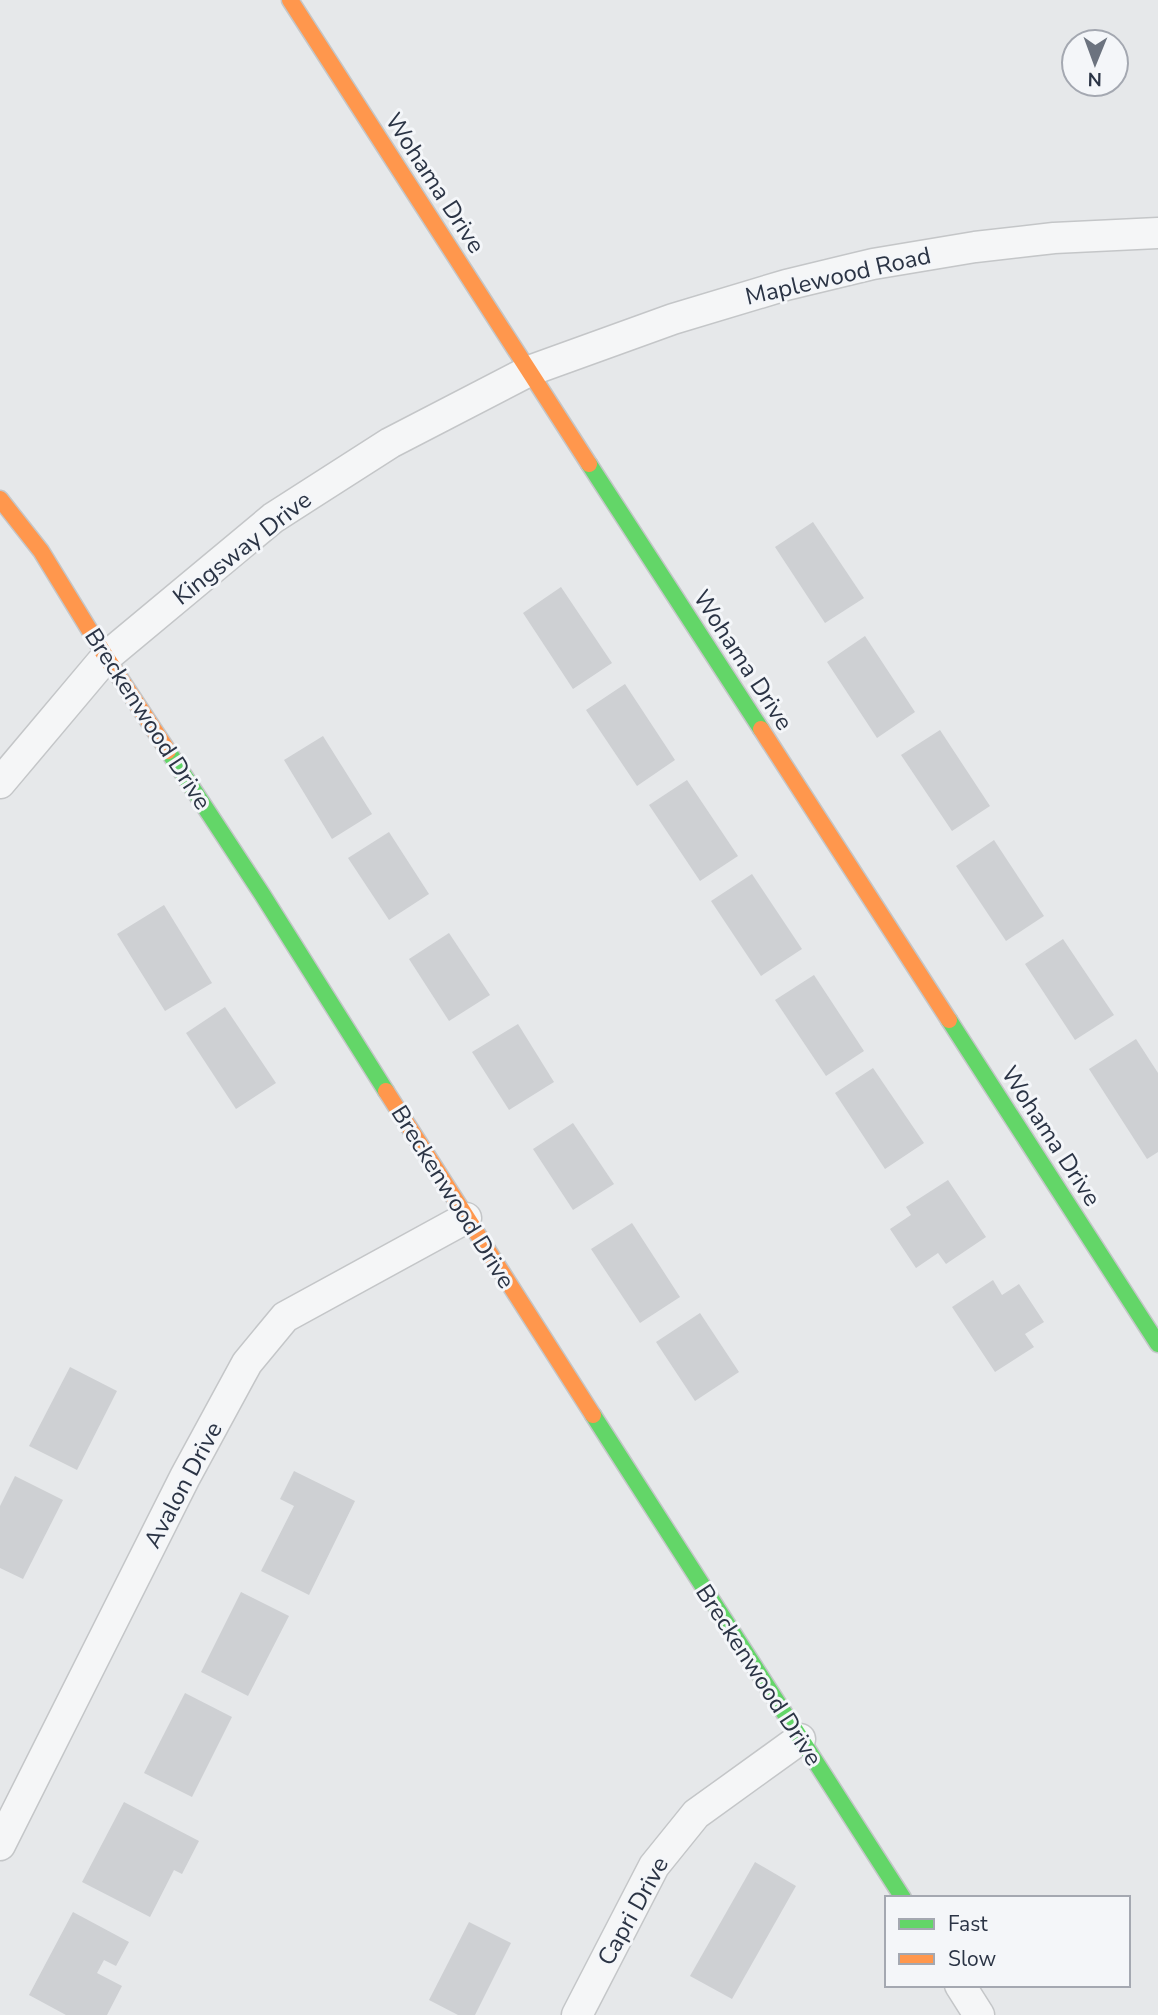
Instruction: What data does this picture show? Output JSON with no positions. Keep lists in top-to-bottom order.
{
  "streets": {
    "street": [
      "Wohama Drive",
      "Maplewood Road",
      "Kingsway Drive",
      "Breckenwood Drive",
      "Avalon Drive",
      "Capri Drive"
    ]
  },
  "crossings": [
    ["Wohama Drive", "Maplewood Road"],
    ["Wohama Drive", "Kingsway Drive"],
    ["Maplewood Road", "Kingsway Drive"],
    ["Kingsway Drive", "Breckenwood Drive"],
    ["Breckenwood Drive", "Avalon Drive"],
    ["Breckenwood Drive", "Capri Drive"]
  ],
  "legend": ["Fast", "Slow"],
  "north": "bottom"
}
